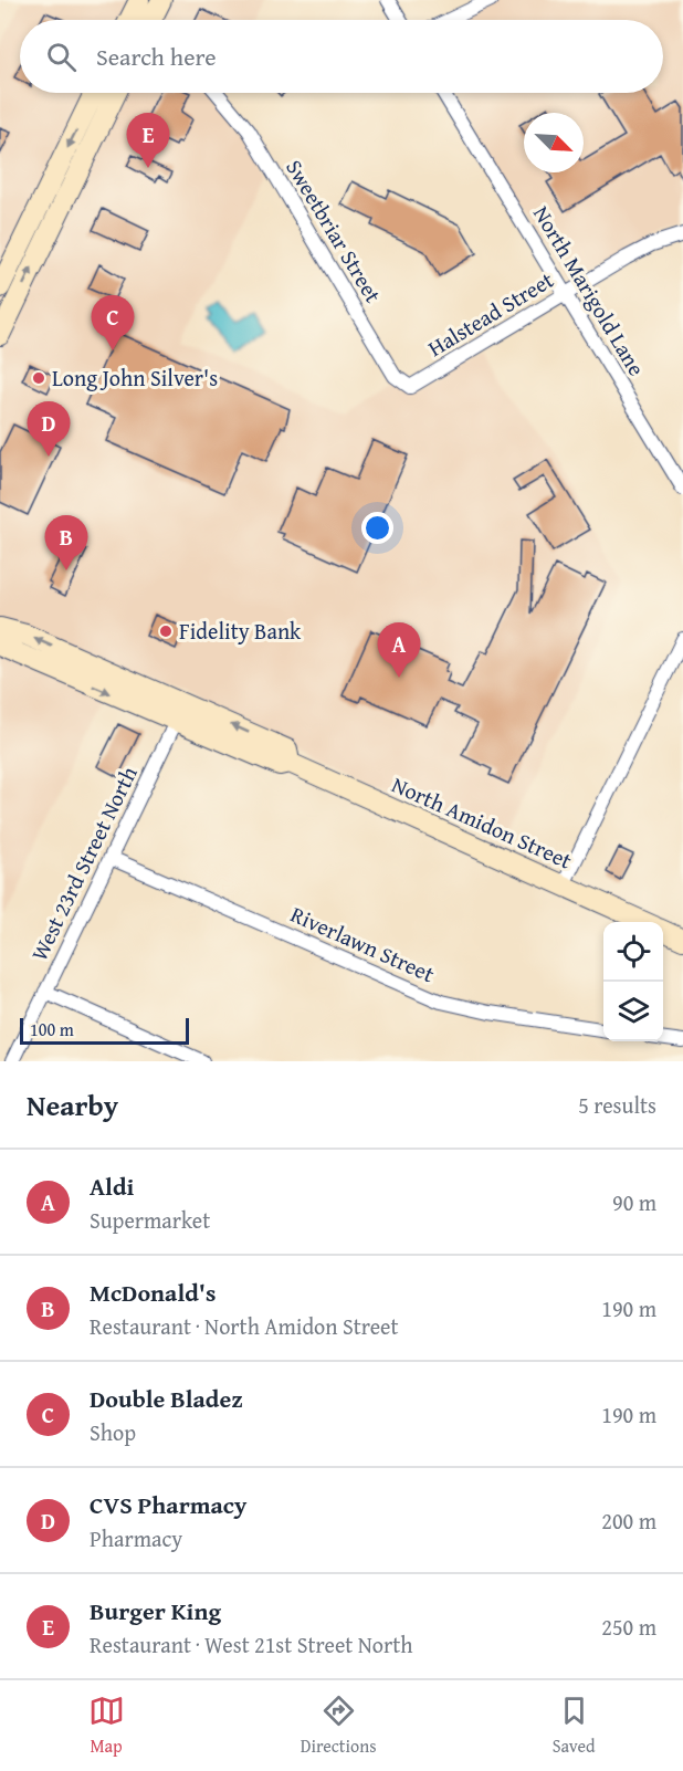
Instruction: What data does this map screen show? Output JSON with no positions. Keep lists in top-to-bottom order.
{
  "streets": {
    "main road": ["North Amidon Street"],
    "street": [
      "Sweetbriar Street",
      "North Marigold Lane",
      "Halstead Street",
      "West 23rd Street North",
      "Riverlawn Street"
    ]
  },
  "crossings": [
    ["Sweetbriar Street", "Halstead Street"],
    ["North Marigold Lane", "Halstead Street"],
    ["North Amidon Street", "West 23rd Street North"],
    ["West 23rd Street North", "Riverlawn Street"]
  ],
  "places": ["Long John Silver's", "Fidelity Bank"],
  "scale_bar": "100 m",
  "north": "bottom right",
  "page": {
    "search": "Search here",
    "pins": [
      "E",
      "C",
      "D",
      "B",
      "A"
    ],
    "scale": "100 m",
    "heading": ["Nearby", "5 results"],
    "list": [
      {
        "mark": "A",
        "name": "Aldi",
        "note": "Supermarket",
        "value": "90 m"
      },
      {
        "mark": "B",
        "name": "McDonald's",
        "note": "Restaurant · North Amidon Street",
        "value": "190 m"
      },
      {
        "mark": "C",
        "name": "Double Bladez",
        "note": "Shop",
        "value": "190 m"
      },
      {
        "mark": "D",
        "name": "CVS Pharmacy",
        "note": "Pharmacy",
        "value": "200 m"
      },
      {
        "mark": "E",
        "name": "Burger King",
        "note": "Restaurant · West 21st Street North",
        "value": "250 m"
      }
    ],
    "nav": ["Map", "Directions", "Saved"]
  }
}
